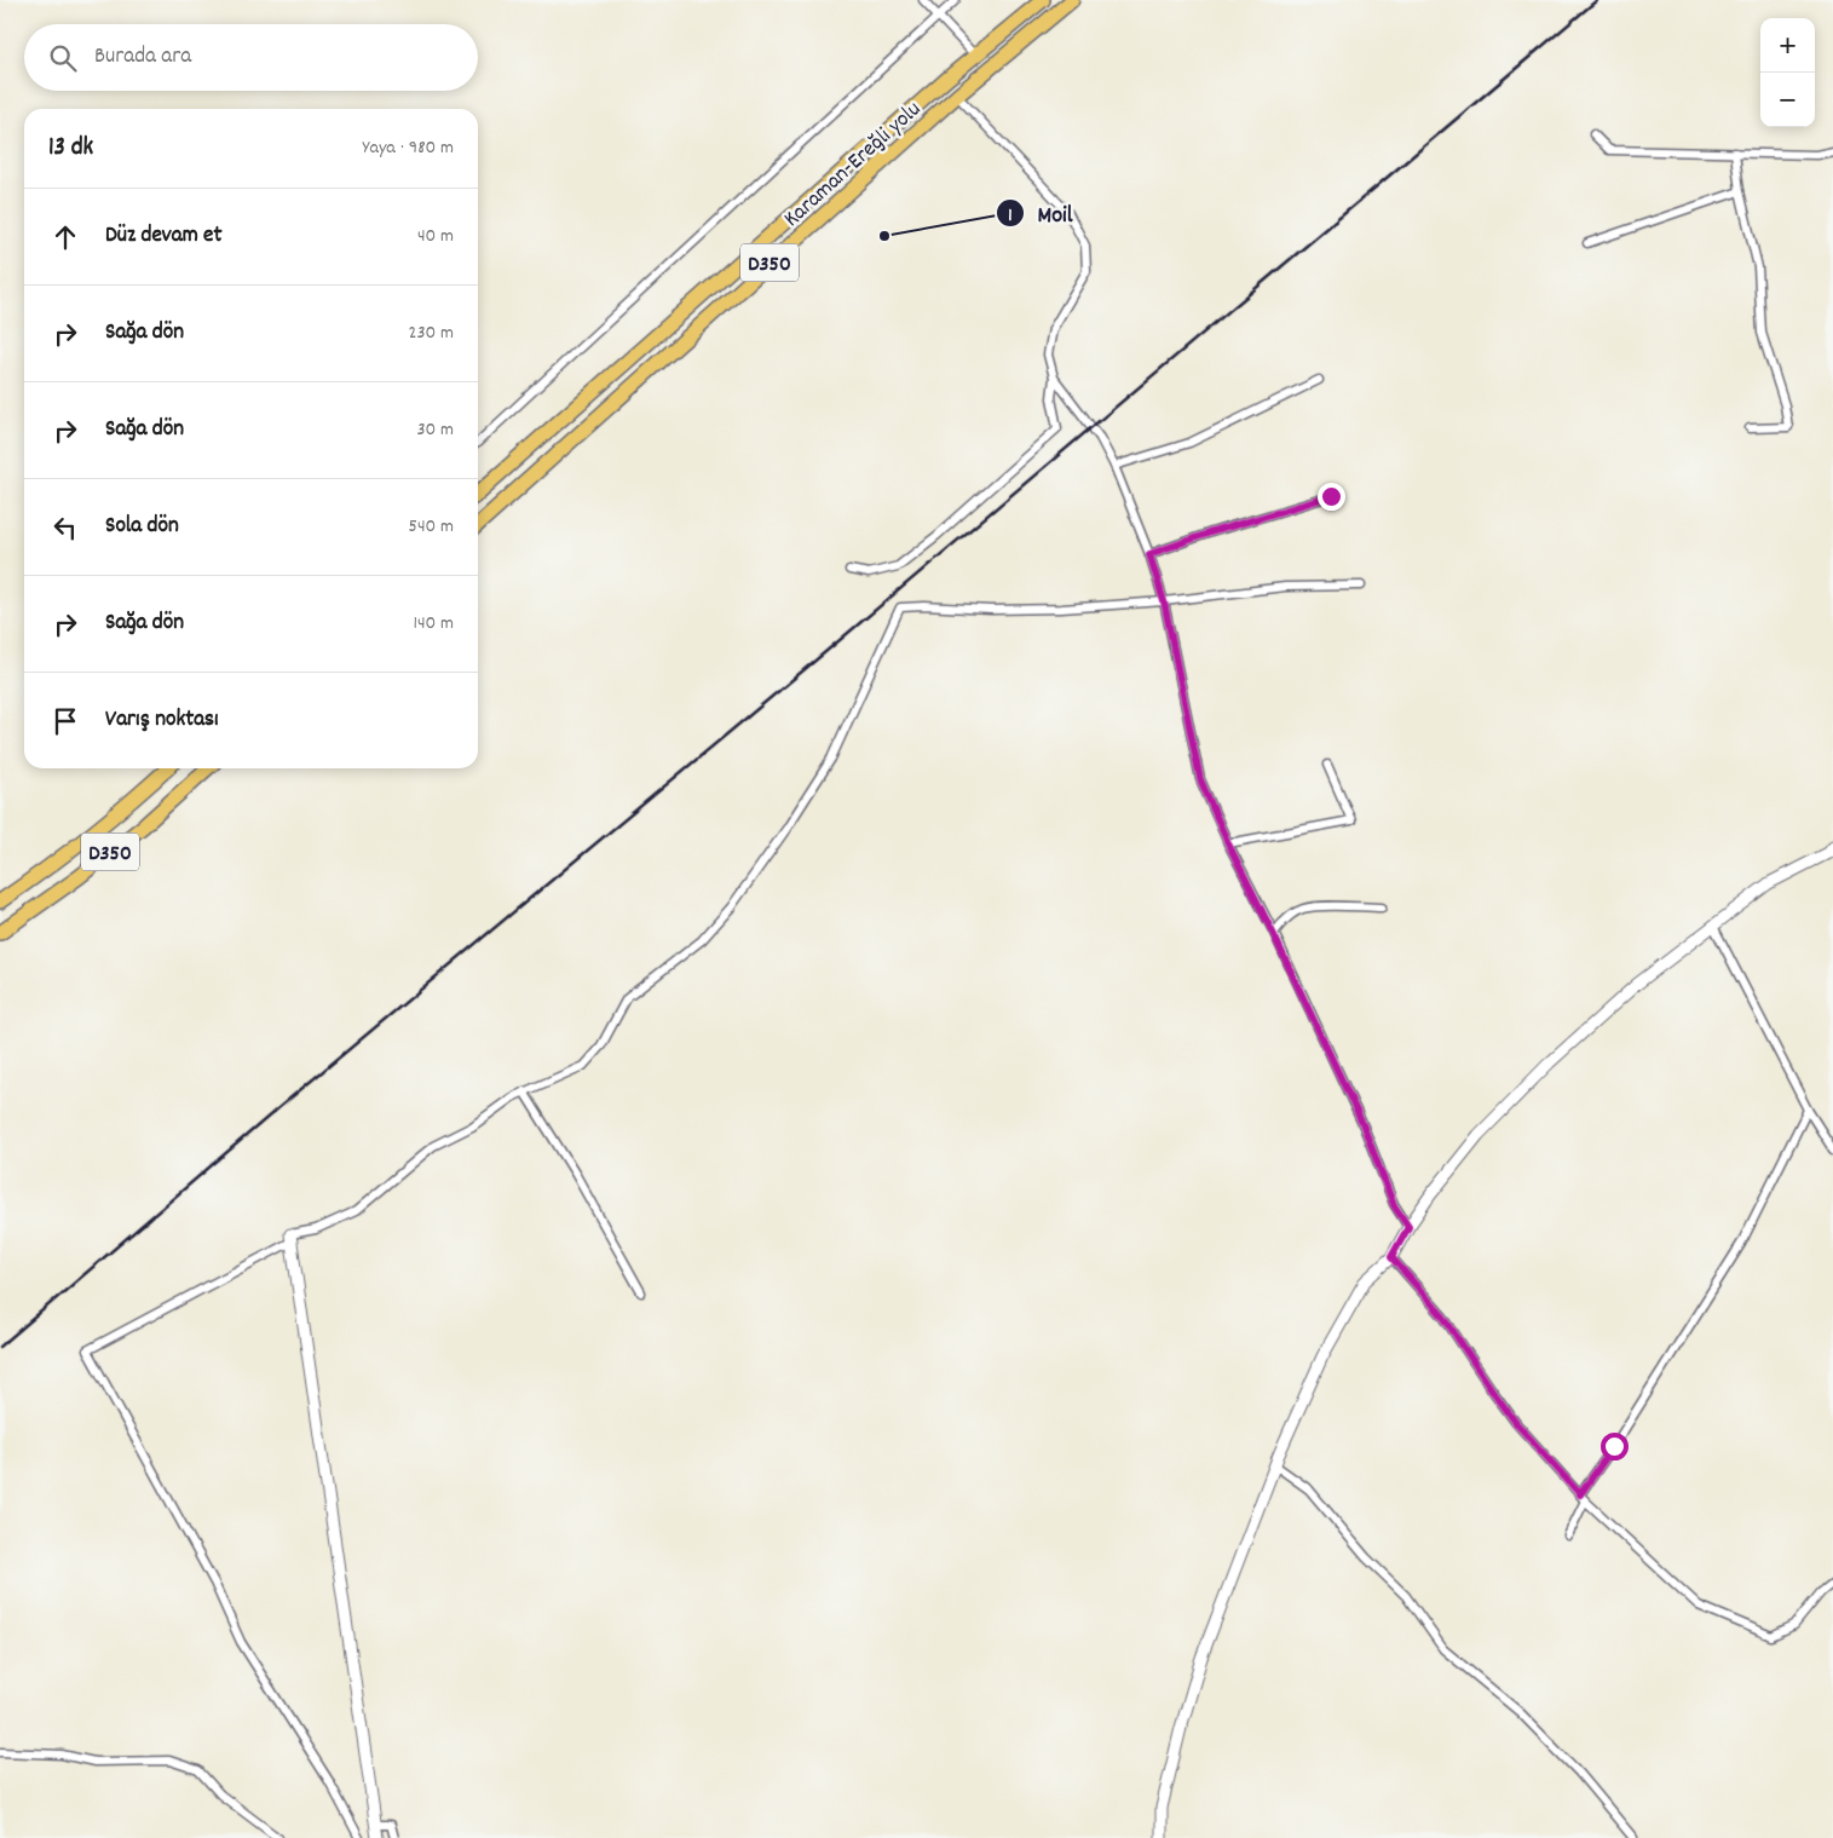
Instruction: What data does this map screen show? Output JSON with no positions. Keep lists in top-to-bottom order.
{
  "streets": {
    "highway": ["Karaman-Ereğli yolu", "D350"]
  },
  "places": ["Moil"],
  "page": {
    "map_buttons": ["+", "−"],
    "search": "Burada ara",
    "heading": ["13 dk", "Yaya · 980 m"],
    "list": [
      ["Düz devam et", "40 m"],
      ["Sağa dön", "230 m"],
      ["Sağa dön", "30 m"],
      ["Sola dön", "540 m"],
      ["Sağa dön", "140 m"],
      "Varış noktası"
    ]
  }
}
